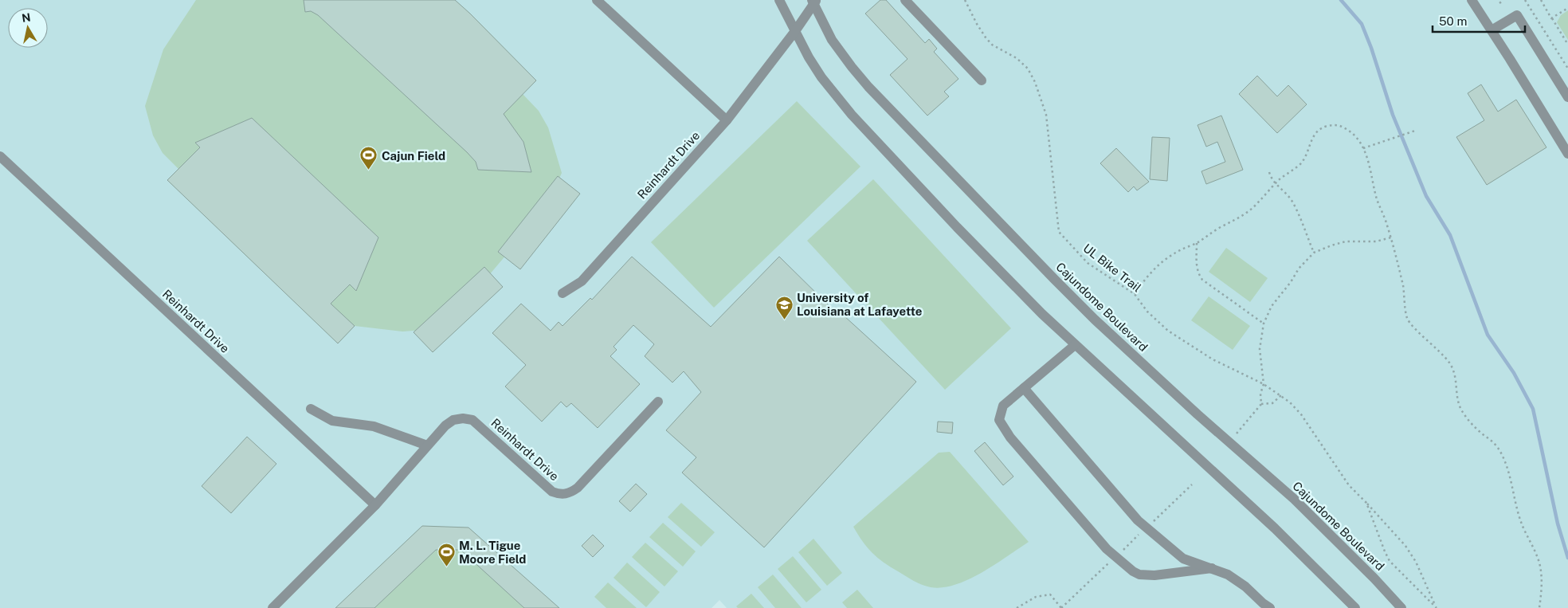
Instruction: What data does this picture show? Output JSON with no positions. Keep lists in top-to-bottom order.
{
  "streets": {
    "street": ["Reinhardt Drive", "Cajundome Boulevard"],
    "path": ["UL Bike Trail"]
  },
  "crossings": [
    ["Reinhardt Drive", "Cajundome Boulevard"]
  ],
  "places": {
    "sports": ["Cajun Field", "M. L. Tigue Moore Field"],
    "school or university": ["University of Louisiana at Lafayette"]
  },
  "scale_bar": "50 m",
  "north": "top"
}
